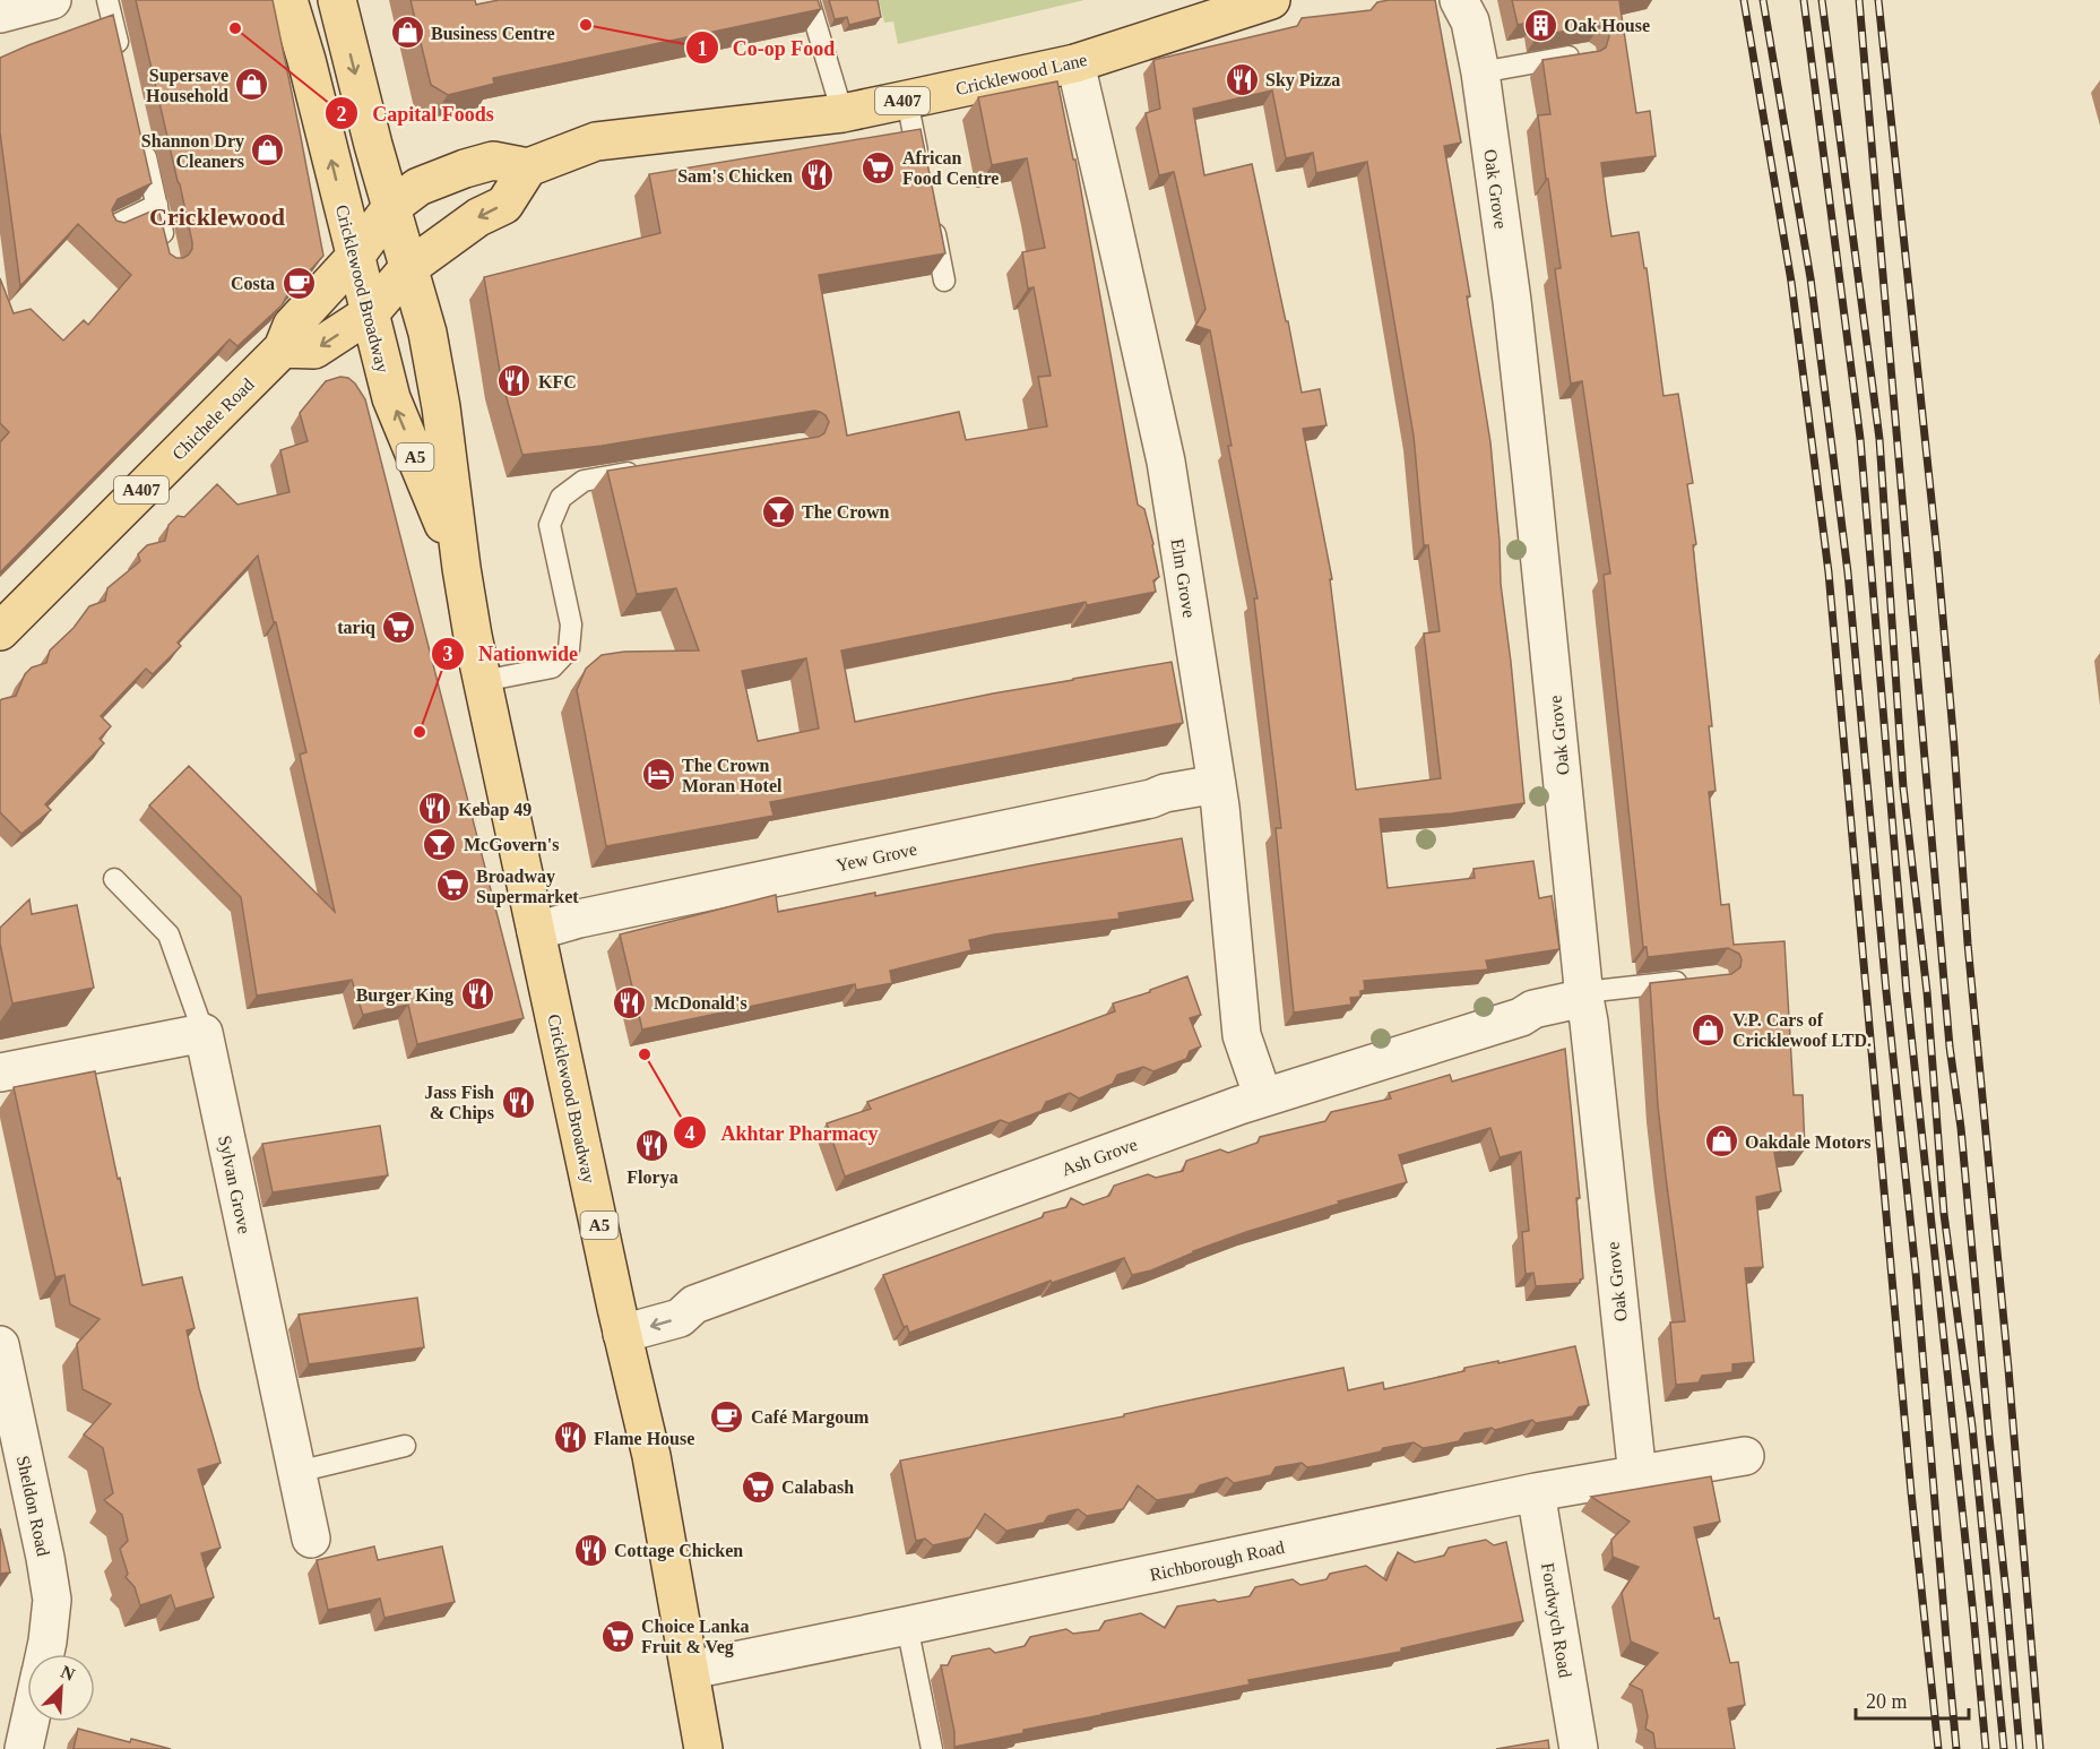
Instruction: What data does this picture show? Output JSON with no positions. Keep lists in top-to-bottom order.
{
  "streets": {
    "main road": [
      "Cricklewood Lane",
      "A407",
      "Cricklewood Broadway",
      "Chichele Road",
      "A5"
    ],
    "street": [
      "Oak Grove",
      "Elm Grove",
      "Yew Grove",
      "Ash Grove",
      "Sylvan Grove",
      "Sheldon Road",
      "Richborough Road",
      "Fordwych Road"
    ]
  },
  "crossings": [
    ["Cricklewood Lane", "A407"],
    ["Cricklewood Lane", "Elm Grove"],
    ["A407", "Cricklewood Broadway"],
    ["A407", "Chichele Road"],
    ["Oak Grove", "Ash Grove"],
    ["Oak Grove", "Richborough Road"],
    ["Cricklewood Broadway", "Chichele Road"],
    ["Cricklewood Broadway", "Yew Grove"],
    ["Cricklewood Broadway", "Ash Grove"],
    ["Cricklewood Broadway", "Richborough Road"],
    ["Elm Grove", "Yew Grove"],
    ["Elm Grove", "Ash Grove"],
    ["Richborough Road", "Fordwych Road"]
  ],
  "one_way": ["Ash Grove"],
  "districts": ["Cricklewood"],
  "places": {
    "other": [
      "Co-op Food",
      "Capital Foods",
      "Nationwide",
      "Akhtar Pharmacy"
    ],
    "building": ["Oak House"],
    "shop": [
      "Business Centre",
      "Supersave Household",
      "Shannon Dry Cleaners",
      "V.P. Cars of Cricklewoof LTD.",
      "Oakdale Motors"
    ],
    "restaurant": [
      "Sky Pizza",
      "Sam's Chicken",
      "KFC",
      "Kebap 49",
      "Burger King",
      "McDonald's",
      "Jass Fish & Chips",
      "Florya",
      "Flame House",
      "Cottage Chicken"
    ],
    "supermarket": [
      "African Food Centre",
      "tariq",
      "Broadway Supermarket",
      "Calabash",
      "Choice Lanka Fruit & Veg"
    ],
    "cafe": ["Costa", "Café Margoum"],
    "bar": ["The Crown", "McGovern's"],
    "hotel": ["The Crown Moran Hotel"]
  },
  "scale_bar": "20 m",
  "north": "top right"
}
